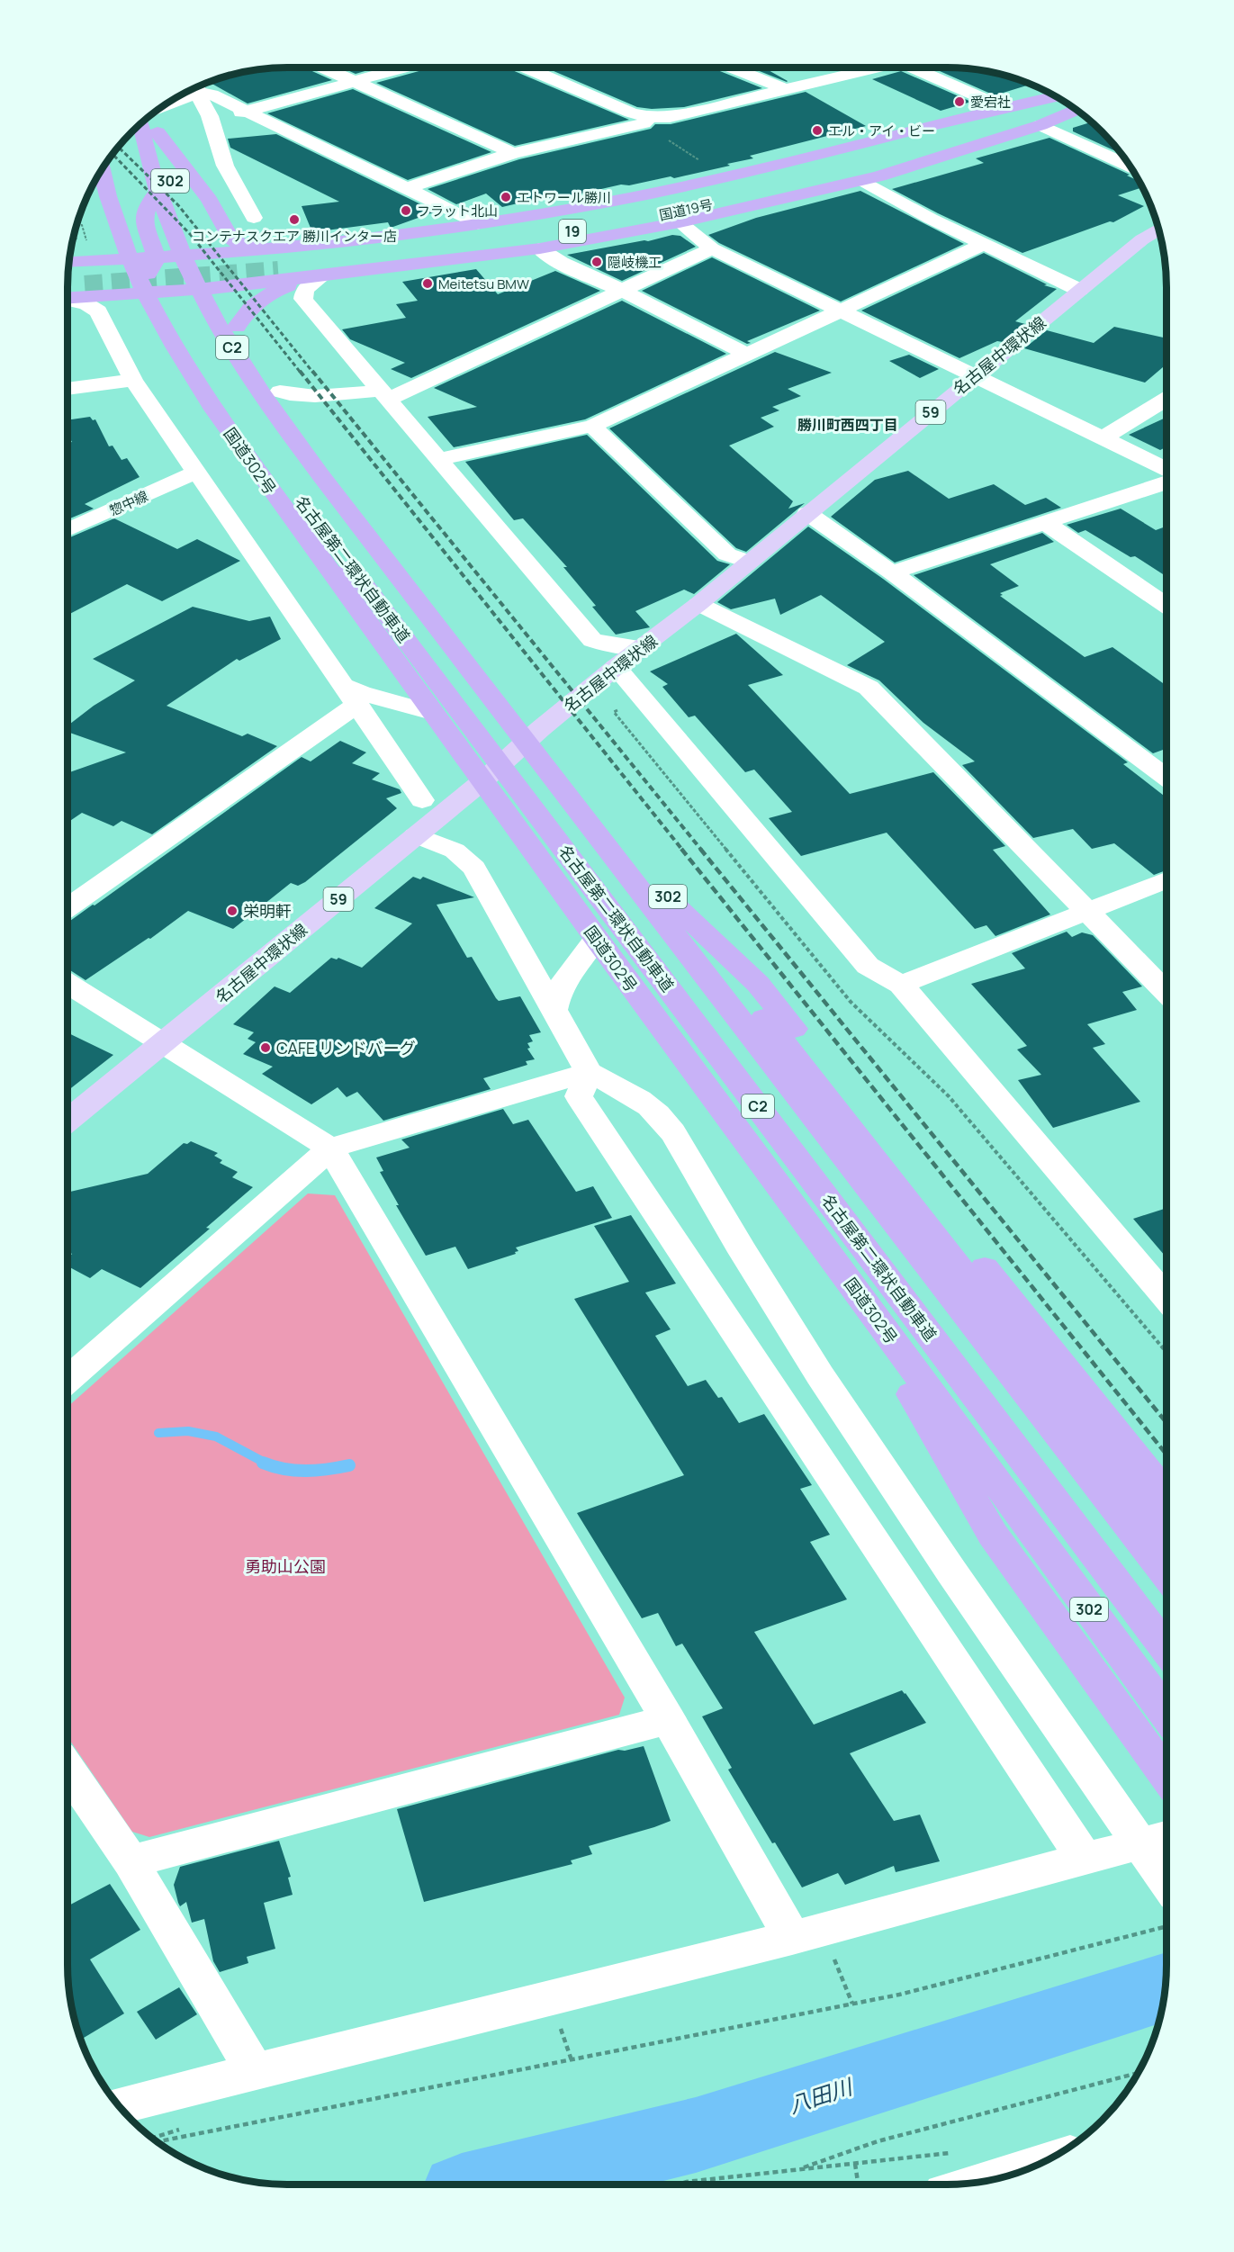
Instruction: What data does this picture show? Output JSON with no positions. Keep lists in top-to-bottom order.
{
  "streets": {
    "highway": [
      "302",
      "国道19号",
      "19",
      "C2",
      "国道302号",
      "名古屋第二環状自動車道"
    ],
    "main road": ["名古屋中環状線", "59"],
    "street": ["惣中線"]
  },
  "crossings": [
    ["302", "名古屋中環状線"],
    ["名古屋中環状線", "国道302号"]
  ],
  "districts": ["勝川町西四丁目"],
  "water": ["八田川"],
  "parks": ["勇助山公園"],
  "places": [
    "愛宕社",
    "エル・アイ・ビー",
    "エトワール勝川",
    "フラット北山",
    "コンテナスクエア 勝川インター店",
    "隠岐機工",
    "Meitetsu BMW",
    "栄明軒",
    "CAFE リンドバーグ"
  ]
}
